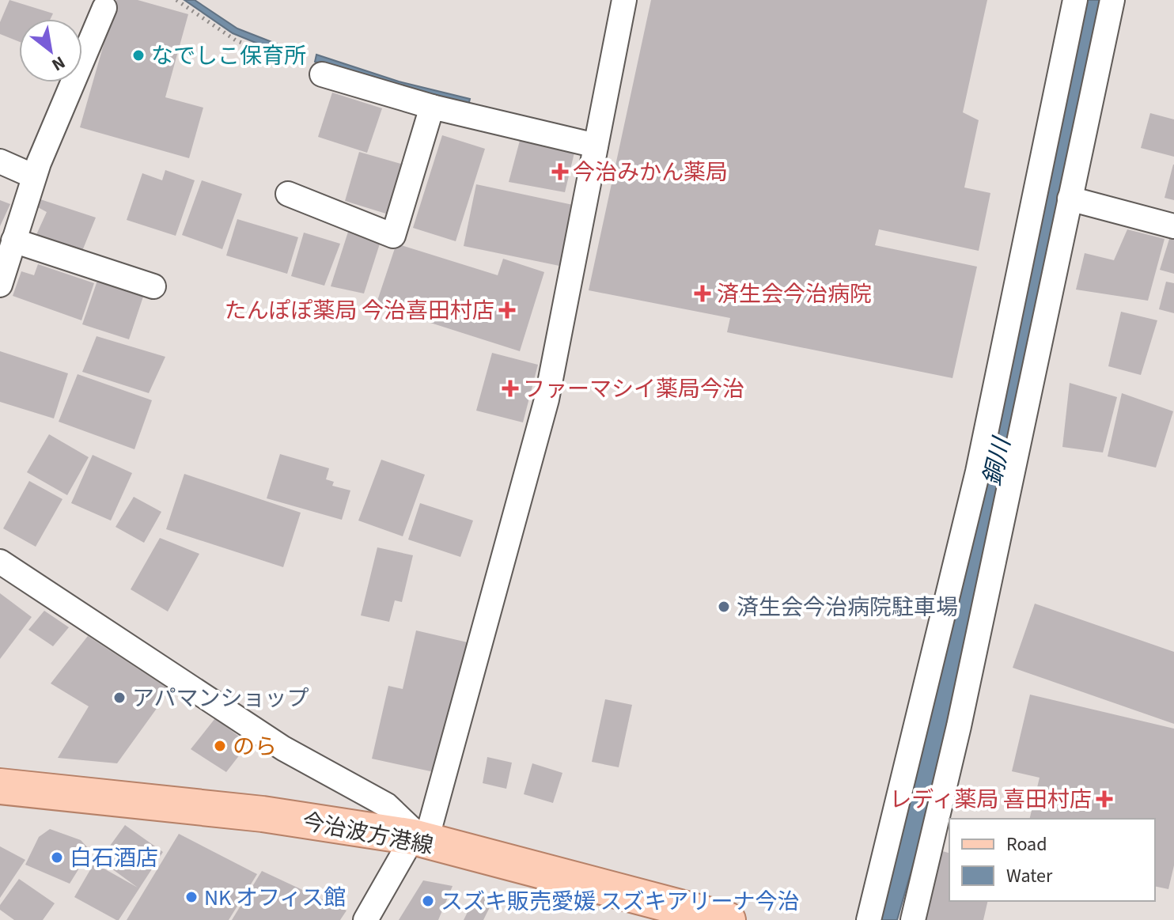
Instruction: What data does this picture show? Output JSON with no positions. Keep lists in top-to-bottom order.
{
  "streets": {
    "main road": ["今治波方港線"]
  },
  "water": ["銅川"],
  "places": {
    "other": [
      "なでしこ保育所",
      "済生会今治病院駐車場",
      "アパマンショップ",
      "のら",
      "白石酒店",
      "NK オフィス館",
      "スズキ販売愛媛 スズキアリーナ今治"
    ],
    "health": [
      "今治みかん薬局",
      "済生会今治病院",
      "たんぽぽ薬局 今治喜田村店",
      "ファーマシイ薬局今治",
      "レディ薬局 喜田村店"
    ]
  },
  "legend": ["Road", "Water"],
  "north": "bottom right"
}
